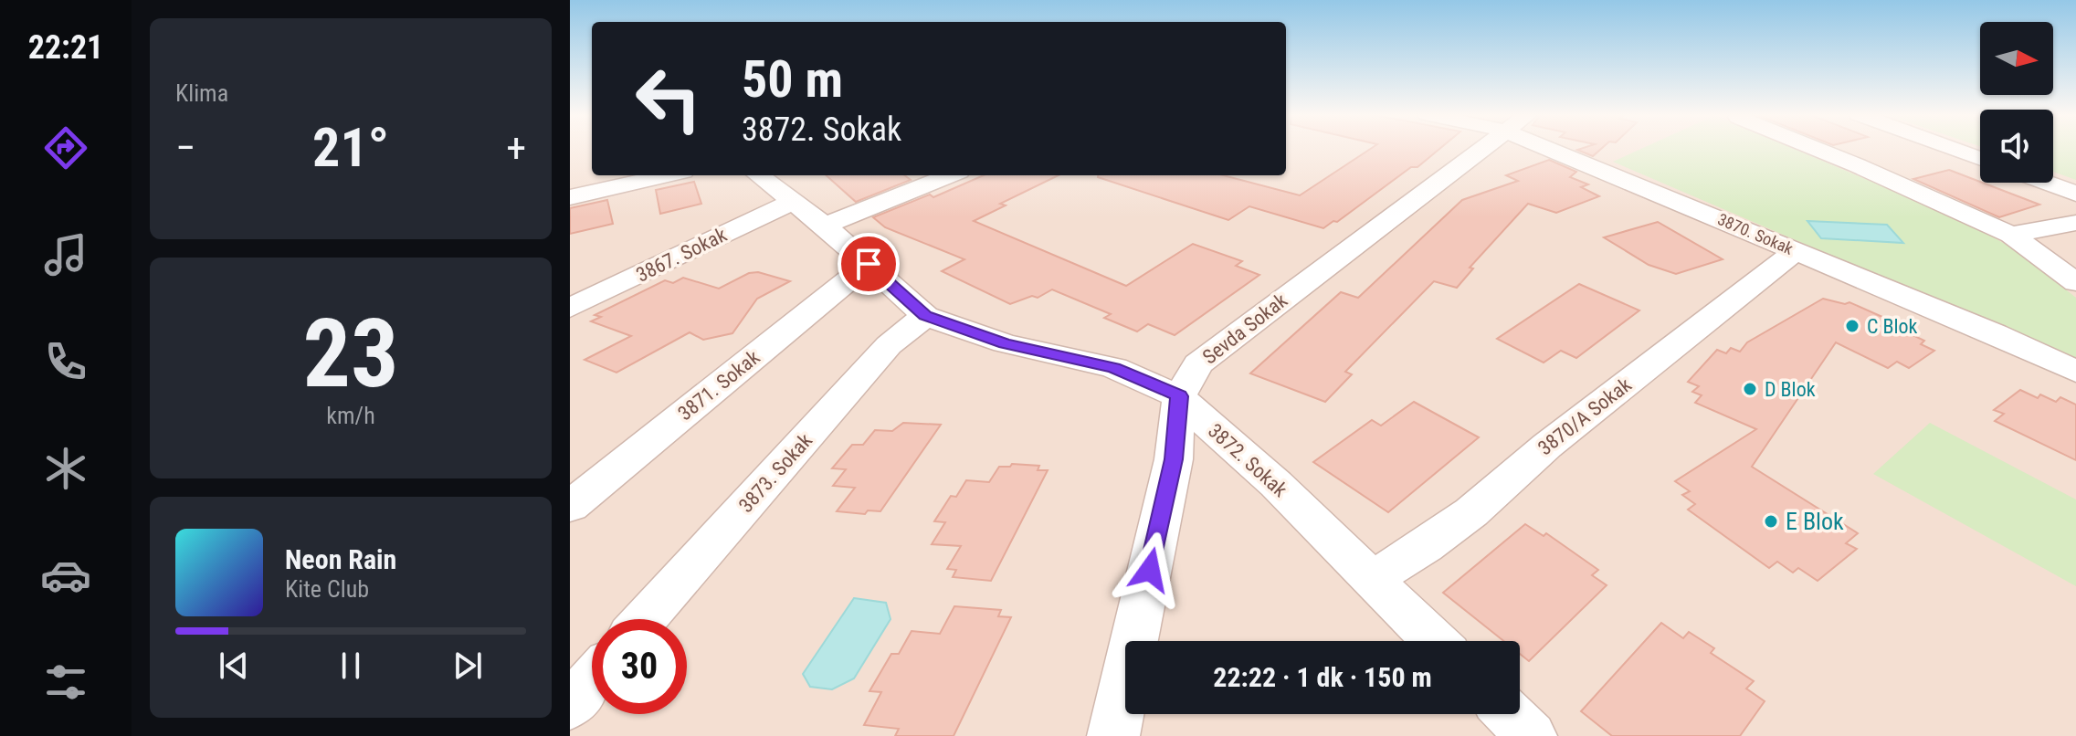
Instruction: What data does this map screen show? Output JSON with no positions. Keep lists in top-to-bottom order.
{
  "streets": {
    "street": [
      "3870. Sokak",
      "3867. Sokak",
      "Sevda Sokak",
      "3871. Sokak",
      "3870/A Sokak",
      "3872. Sokak",
      "3873. Sokak"
    ]
  },
  "crossings": [
    ["3870. Sokak", "3870/A Sokak"],
    ["3867. Sokak", "3872. Sokak"],
    ["Sevda Sokak", "3872. Sokak"],
    ["3871. Sokak", "3872. Sokak"],
    ["3870/A Sokak", "3872. Sokak"],
    ["3872. Sokak", "3873. Sokak"]
  ],
  "places": ["C Blok", "D Blok", "E Blok"],
  "north": "right",
  "page": {
    "tabs": "22:21",
    "tile": [
      "Klima",
      ["23", "km/h"]
    ],
    "turn": ["50 m", "3872. Sokak"],
    "heat": ["−", "21°", "+"],
    "song": ["Neon Rain", "Kite Club"],
    "limit": "30",
    "trip": "22:22 · 1 dk · 150 m"
  }
}
